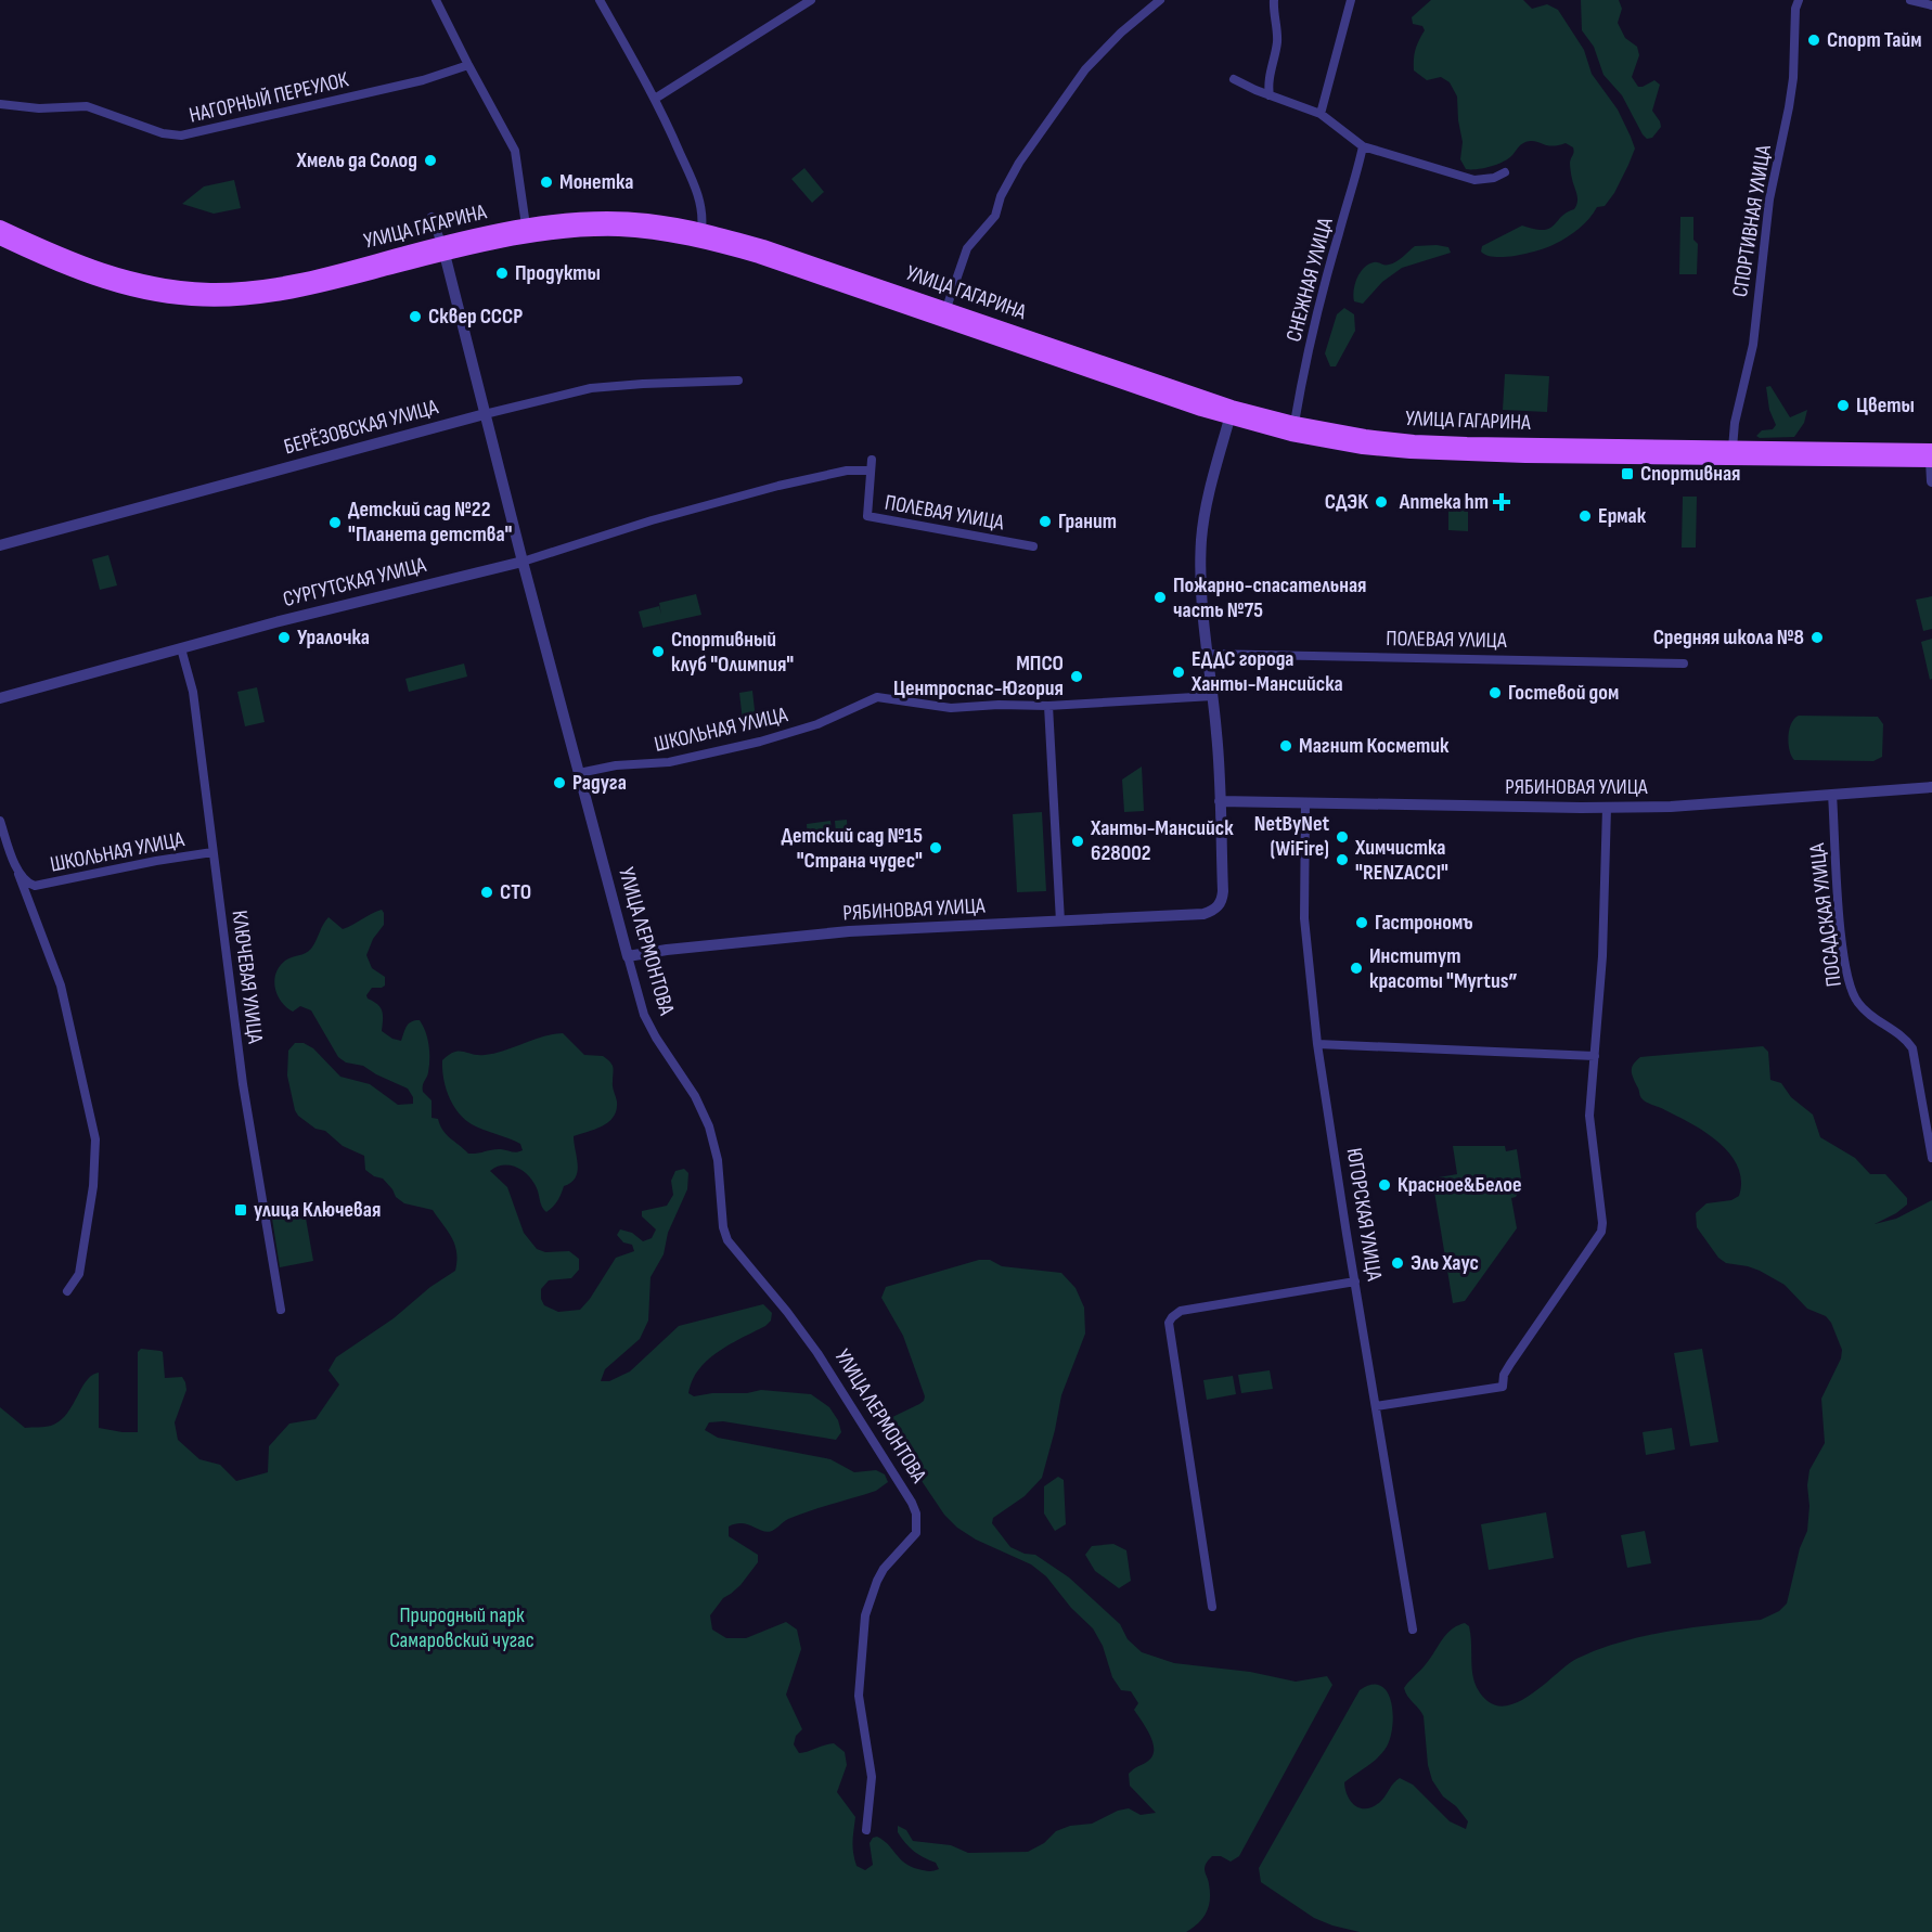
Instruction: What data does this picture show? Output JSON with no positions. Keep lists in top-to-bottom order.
{
  "streets": {
    "main road": ["УЛИЦА ГАГАРИНА"],
    "street": [
      "НАГОРНЫЙ ПЕРЕУЛОК",
      "СПОРТИВНАЯ УЛИЦА",
      "СНЕЖНАЯ УЛИЦА",
      "БЕРЁЗОВСКАЯ УЛИЦА",
      "ПОЛЕВАЯ УЛИЦА",
      "СУРГУТСКАЯ УЛИЦА",
      "ШКОЛЬНАЯ УЛИЦА",
      "РЯБИНОВАЯ УЛИЦА",
      "ПОСАДСКАЯ УЛИЦА",
      "УЛИЦА ЛЕРМОНТОВА",
      "КЛЮЧЕВАЯ УЛИЦА",
      "ЮГОРСКАЯ УЛИЦА"
    ]
  },
  "crossings": [
    ["СПОРТИВНАЯ УЛИЦА", "УЛИЦА ГАГАРИНА"],
    ["УЛИЦА ГАГАРИНА", "СНЕЖНАЯ УЛИЦА"],
    ["УЛИЦА ГАГАРИНА", "УЛИЦА ЛЕРМОНТОВА"],
    ["БЕРЁЗОВСКАЯ УЛИЦА", "УЛИЦА ЛЕРМОНТОВА"],
    ["ПОЛЕВАЯ УЛИЦА", "СУРГУТСКАЯ УЛИЦА"],
    ["СУРГУТСКАЯ УЛИЦА", "УЛИЦА ЛЕРМОНТОВА"],
    ["СУРГУТСКАЯ УЛИЦА", "КЛЮЧЕВАЯ УЛИЦА"],
    ["ШКОЛЬНАЯ УЛИЦА", "УЛИЦА ЛЕРМОНТОВА"],
    ["ШКОЛЬНАЯ УЛИЦА", "КЛЮЧЕВАЯ УЛИЦА"],
    ["РЯБИНОВАЯ УЛИЦА", "ПОСАДСКАЯ УЛИЦА"],
    ["РЯБИНОВАЯ УЛИЦА", "УЛИЦА ЛЕРМОНТОВА"],
    ["РЯБИНОВАЯ УЛИЦА", "ЮГОРСКАЯ УЛИЦА"]
  ],
  "parks": ["Природный парк Самаровский чугас"],
  "places": {
    "other": [
      "Спорт Тайм",
      "Хмель да Солод",
      "Монетка",
      "Продукты",
      "Сквер СССР",
      "Цветы",
      "СДЭК",
      "Ермак",
      "Гранит",
      "Детский сад №22 \"Планета детства\"",
      "Пожарно-спасательная часть №75",
      "Уралочка",
      "Средняя школа №8",
      "Спортивный клуб \"Олимпия\"",
      "ЕДДС города Ханты-Мансийска",
      "МПСО Центроспас-Югория",
      "Гостевой дом",
      "Магнит Косметик",
      "Радуга",
      "NetByNet (WiFire)",
      "Ханты-Мансийск 628002",
      "Детский сад №15 \"Страна чудес\"",
      "Химчистка \"RENZACCI\"",
      "СТО",
      "Гастрономъ",
      "Институт красоты \"Myrtus”",
      "Красное&Белое",
      "Эль Хаус"
    ],
    "transit": ["Спортивная", "улица Ключевая"],
    "health": ["Аптека hm"]
  }
}
